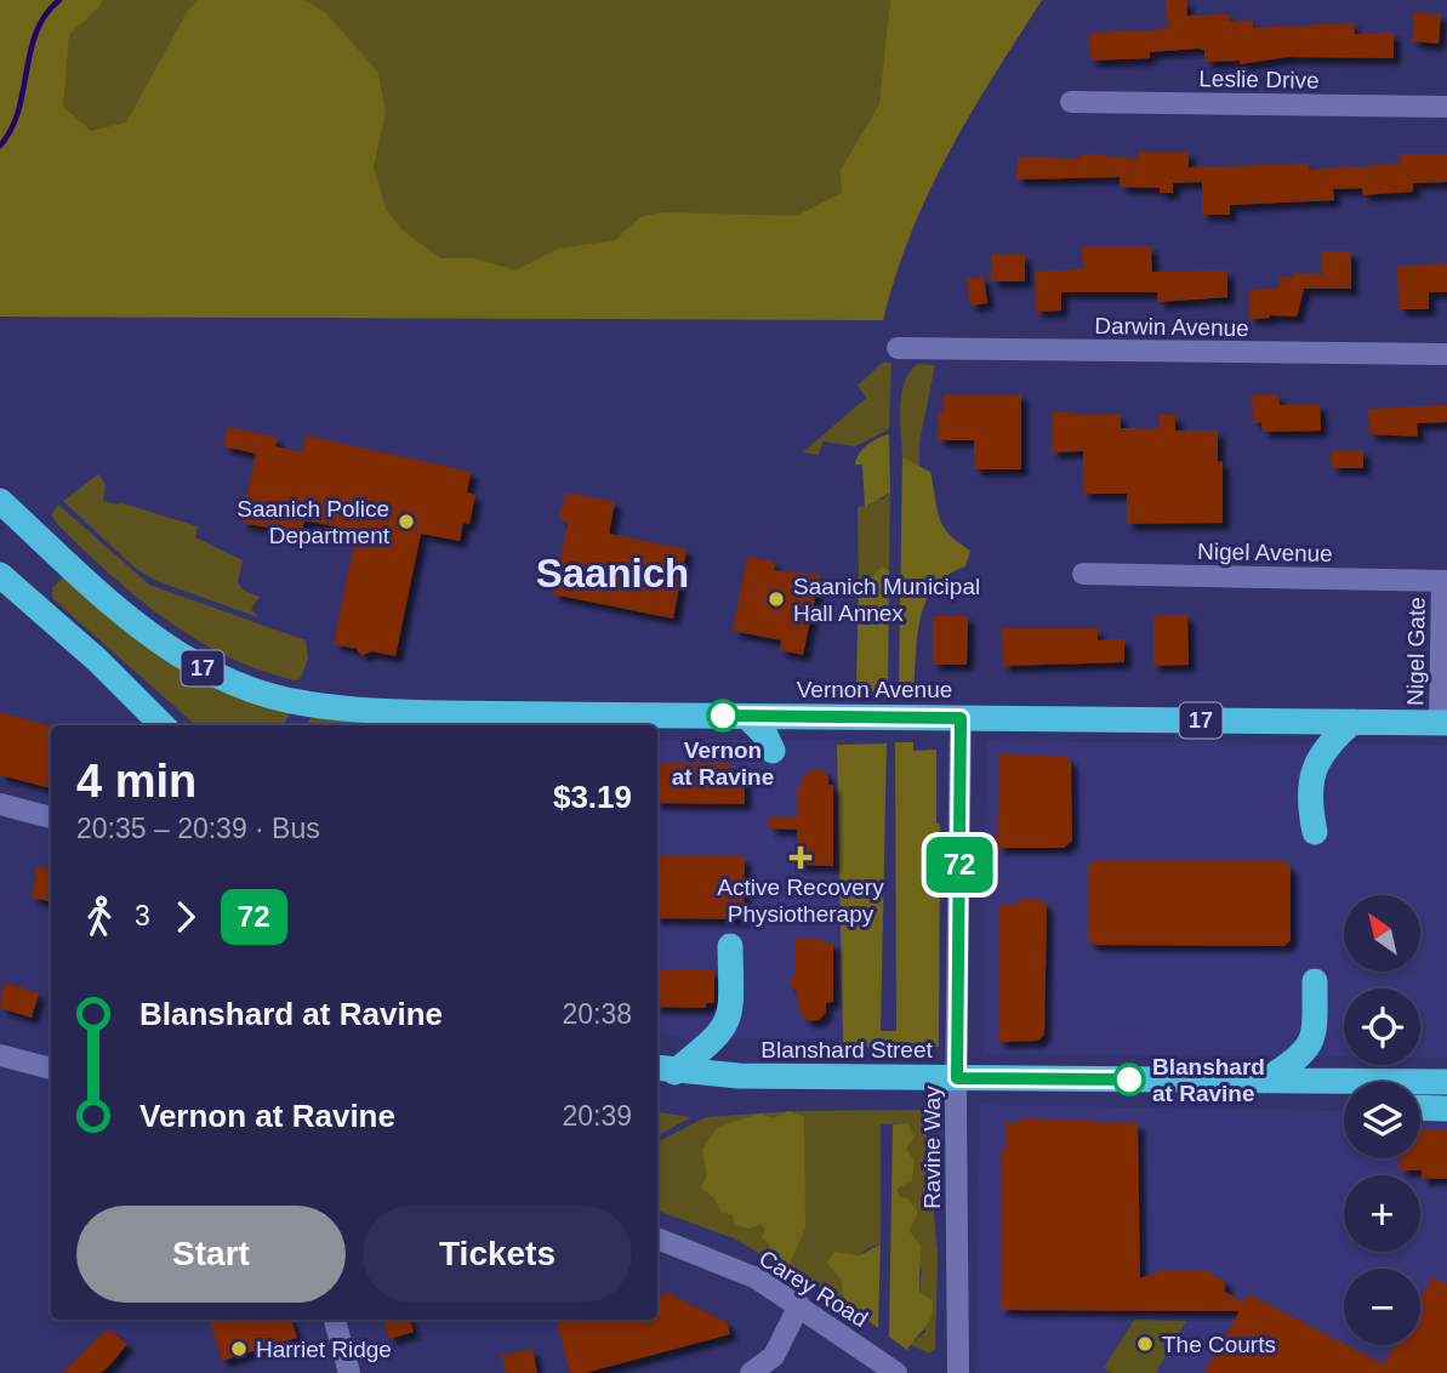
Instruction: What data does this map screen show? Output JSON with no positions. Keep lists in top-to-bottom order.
{
  "streets": {
    "highway": ["17", "Vernon Avenue", "Blanshard Street"],
    "street": [
      "Leslie Drive",
      "Darwin Avenue",
      "Nigel Avenue",
      "Nigel Gate",
      "Ravine Way",
      "Carey Road"
    ]
  },
  "crossings": [
    ["Nigel Avenue", "Nigel Gate"],
    ["Nigel Gate", "Vernon Avenue"],
    ["Vernon Avenue", "Ravine Way"],
    ["Blanshard Street", "Ravine Way"]
  ],
  "districts": ["Saanich"],
  "places": {
    "other": [
      "Saanich Police Department",
      "Saanich Municipal Hall Annex",
      "Vernon at Ravine",
      "Blanshard at Ravine",
      "The Courts",
      "Harriet Ridge"
    ],
    "health": ["Active Recovery Physiotherapy"]
  },
  "lines": ["bus line 72"],
  "north": "top left",
  "page": {
    "on_map": "72",
    "heading": ["4 min", "20:35 – 20:39 · Bus", "$3.19"],
    "legs": ["3", "72"],
    "map_buttons": ["+", "−"],
    "list": [
      {
        "name": "Blanshard at Ravine",
        "value": "20:38"
      },
      {
        "name": "Vernon at Ravine",
        "value": "20:39"
      }
    ],
    "buttons": ["Start", "Tickets"]
  }
}
